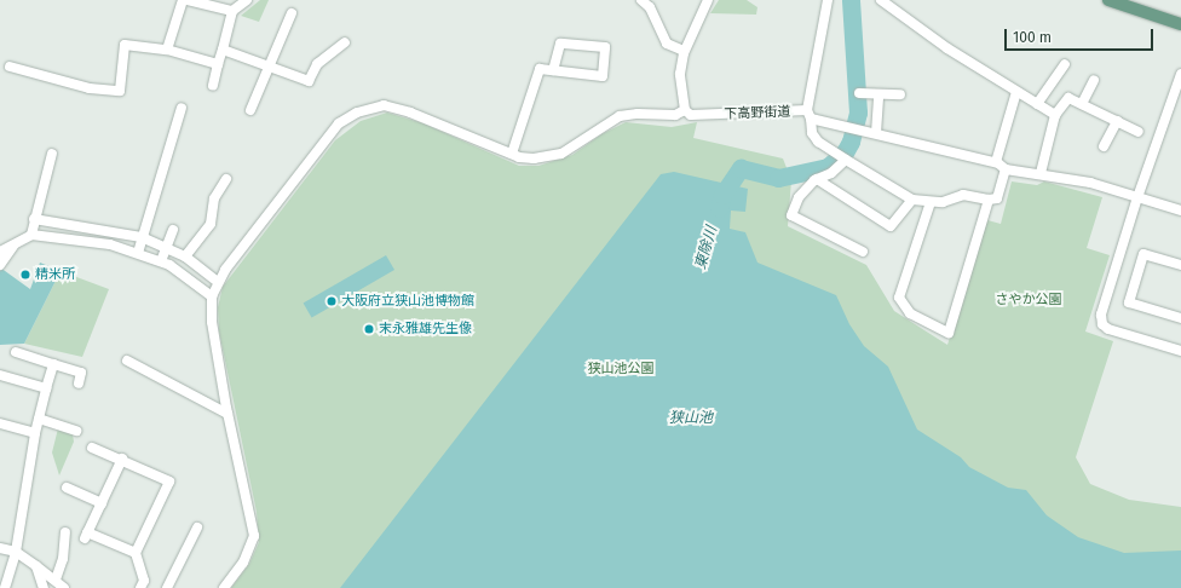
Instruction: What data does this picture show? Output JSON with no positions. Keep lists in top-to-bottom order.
{
  "streets": {
    "street": ["下高野街道"]
  },
  "water": ["東除川", "狭山池"],
  "parks": ["さやか公園", "狭山池公園"],
  "places": ["精米所", "大阪府立狭山池博物館", "末永雅雄先生像"],
  "scale_bar": "100 m"
}
